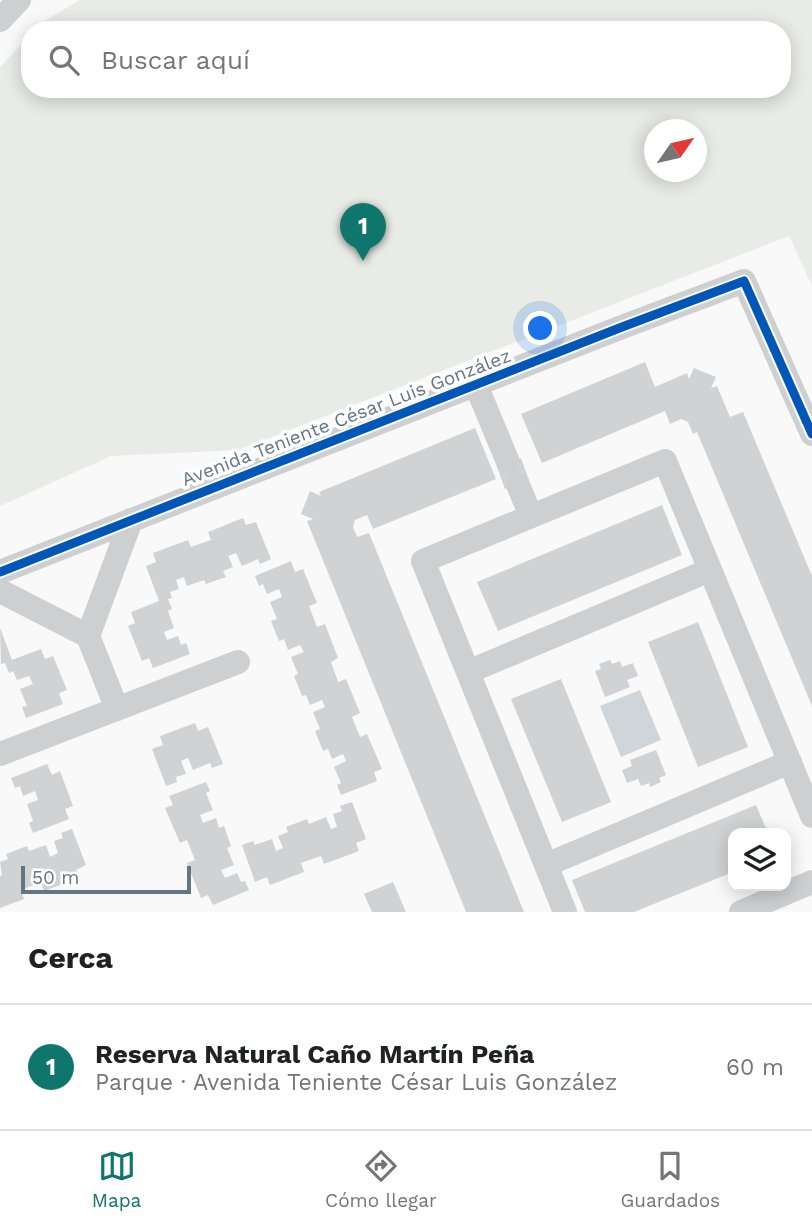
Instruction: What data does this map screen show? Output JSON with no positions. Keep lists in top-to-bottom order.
{
  "streets": {
    "street": ["Avenida Teniente César Luis González"]
  },
  "scale_bar": "50 m",
  "north": "top right",
  "page": {
    "search": "Buscar aquí",
    "pins": "1",
    "scale": "50 m",
    "heading": "Cerca",
    "list": [
      {
        "mark": "1",
        "name": "Reserva Natural Caño Martín Peña",
        "note": "Parque · Avenida Teniente César Luis González",
        "value": "60 m"
      }
    ],
    "nav": ["Mapa", "Cómo llegar", "Guardados"]
  }
}
